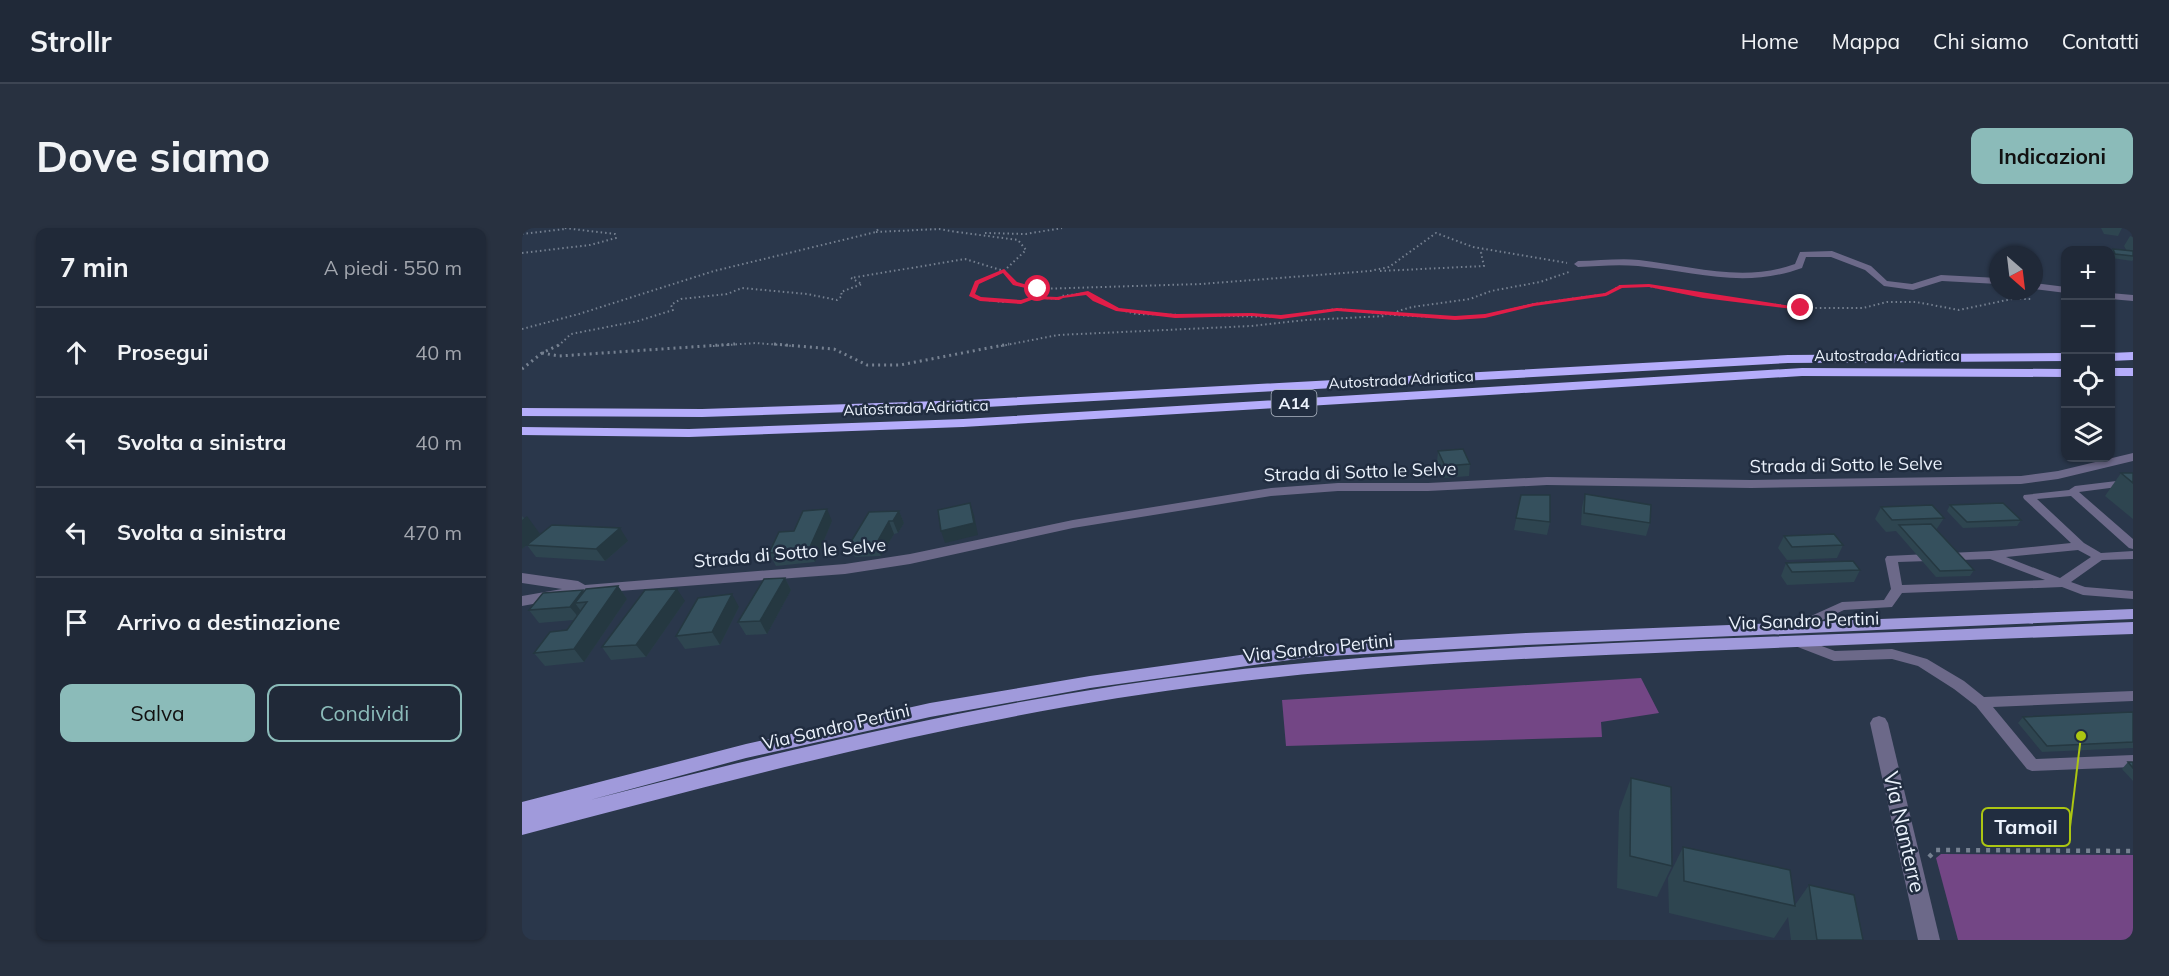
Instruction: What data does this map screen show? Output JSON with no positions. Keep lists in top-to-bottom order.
{
  "streets": {
    "highway": ["Autostrada Adriatica", "A14"],
    "main road": ["Via Sandro Pertini"],
    "street": ["Strada di Sotto le Selve", "Via Nanterre"]
  },
  "places": ["Tamoil"],
  "north": "bottom right",
  "page": {
    "header": "Strollr",
    "nav": [
      "Home",
      "Mappa",
      "Chi siamo",
      "Contatti"
    ],
    "buttons": [
      "Indicazioni",
      ["Salva", "Condividi"]
    ],
    "title": "Dove siamo",
    "heading": ["7 min", "A piedi · 550 m"],
    "map_buttons": ["+", "−"],
    "list": [
      ["Prosegui", "40 m"],
      ["Svolta a sinistra", "40 m"],
      ["Svolta a sinistra", "470 m"],
      "Arrivo a destinazione"
    ]
  }
}
